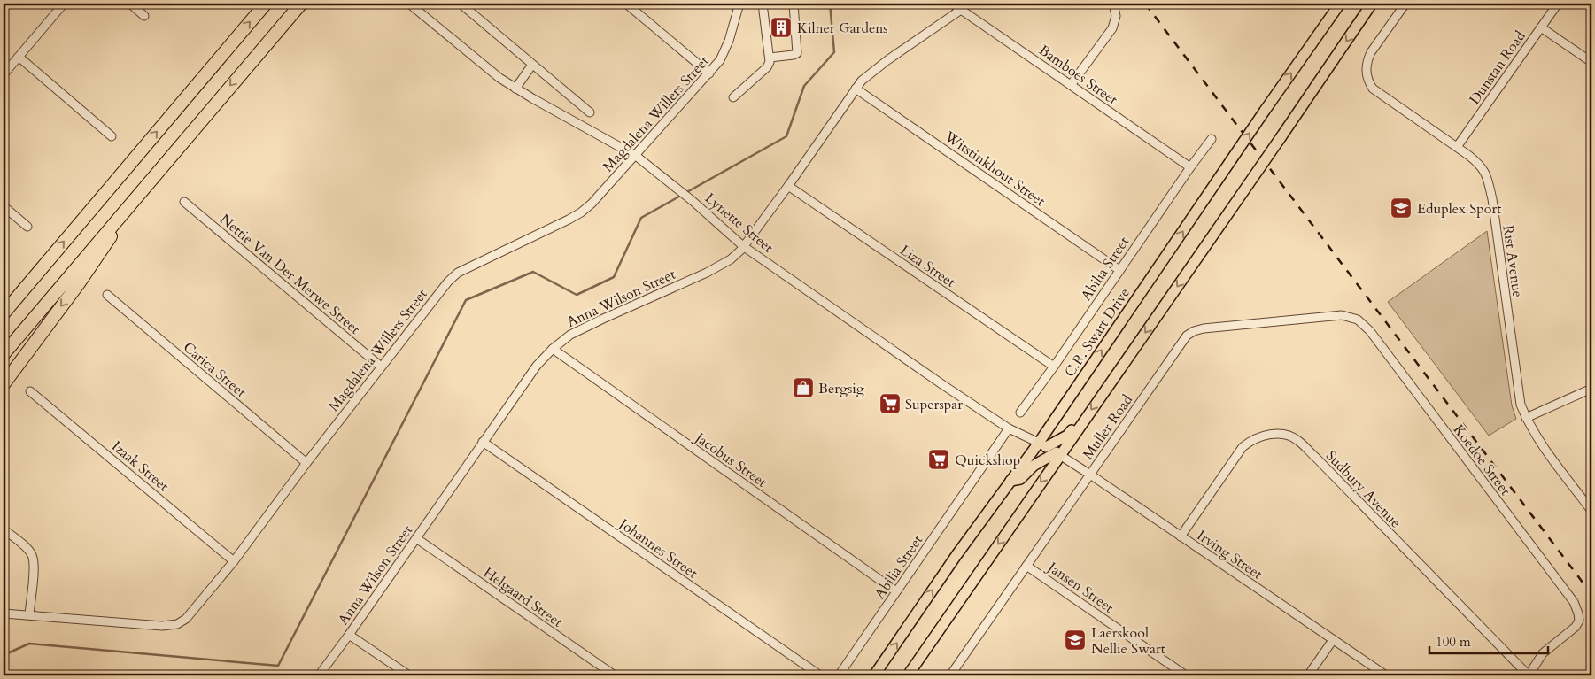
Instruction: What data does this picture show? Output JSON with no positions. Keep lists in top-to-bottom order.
{
  "streets": {
    "main road": ["C.R. Swart Drive"],
    "street": [
      "Dunstan Road",
      "Bamboes Street",
      "Magdalena Willers Street",
      "Witstinkhout Street",
      "Lynette Street",
      "Rist Avenue",
      "Liza Street",
      "Abilia Street",
      "Nettie Van Der Merwe Street",
      "Anna Wilson Street",
      "Carica Street",
      "Muller Road",
      "Jacobus Street",
      "Koedoe Street",
      "Izaak Street",
      "Sudbury Avenue",
      "Johannes Street",
      "Irving Street",
      "Jansen Street",
      "Helgaard Street"
    ]
  },
  "crossings": [
    ["Dunstan Road", "Rist Avenue"],
    ["Bamboes Street", "Abilia Street"],
    ["Bamboes Street", "Anna Wilson Street"],
    ["Magdalena Willers Street", "Lynette Street"],
    ["Magdalena Willers Street", "Nettie Van Der Merwe Street"],
    ["Magdalena Willers Street", "Carica Street"],
    ["Magdalena Willers Street", "Izaak Street"],
    ["Witstinkhout Street", "Abilia Street"],
    ["Witstinkhout Street", "Anna Wilson Street"],
    ["Lynette Street", "Abilia Street"],
    ["Lynette Street", "Anna Wilson Street"],
    ["Lynette Street", "C.R. Swart Drive"],
    ["Lynette Street", "Irving Street"],
    ["Liza Street", "Abilia Street"],
    ["Liza Street", "Anna Wilson Street"],
    ["Abilia Street", "Jacobus Street"],
    ["Anna Wilson Street", "Jacobus Street"],
    ["Anna Wilson Street", "Johannes Street"],
    ["Anna Wilson Street", "Helgaard Street"],
    ["Muller Road", "Koedoe Street"],
    ["Muller Road", "Irving Street"],
    ["Muller Road", "Jansen Street"],
    ["Koedoe Street", "Sudbury Avenue"],
    ["Sudbury Avenue", "Irving Street"]
  ],
  "places": {
    "building": ["Kilner Gardens"],
    "school or university": ["Eduplex Sport", "Laerskool Nellie Swart"],
    "shop": ["Bergsig"],
    "supermarket": ["Superspar", "Quickshop"]
  },
  "scale_bar": "100 m"
}
